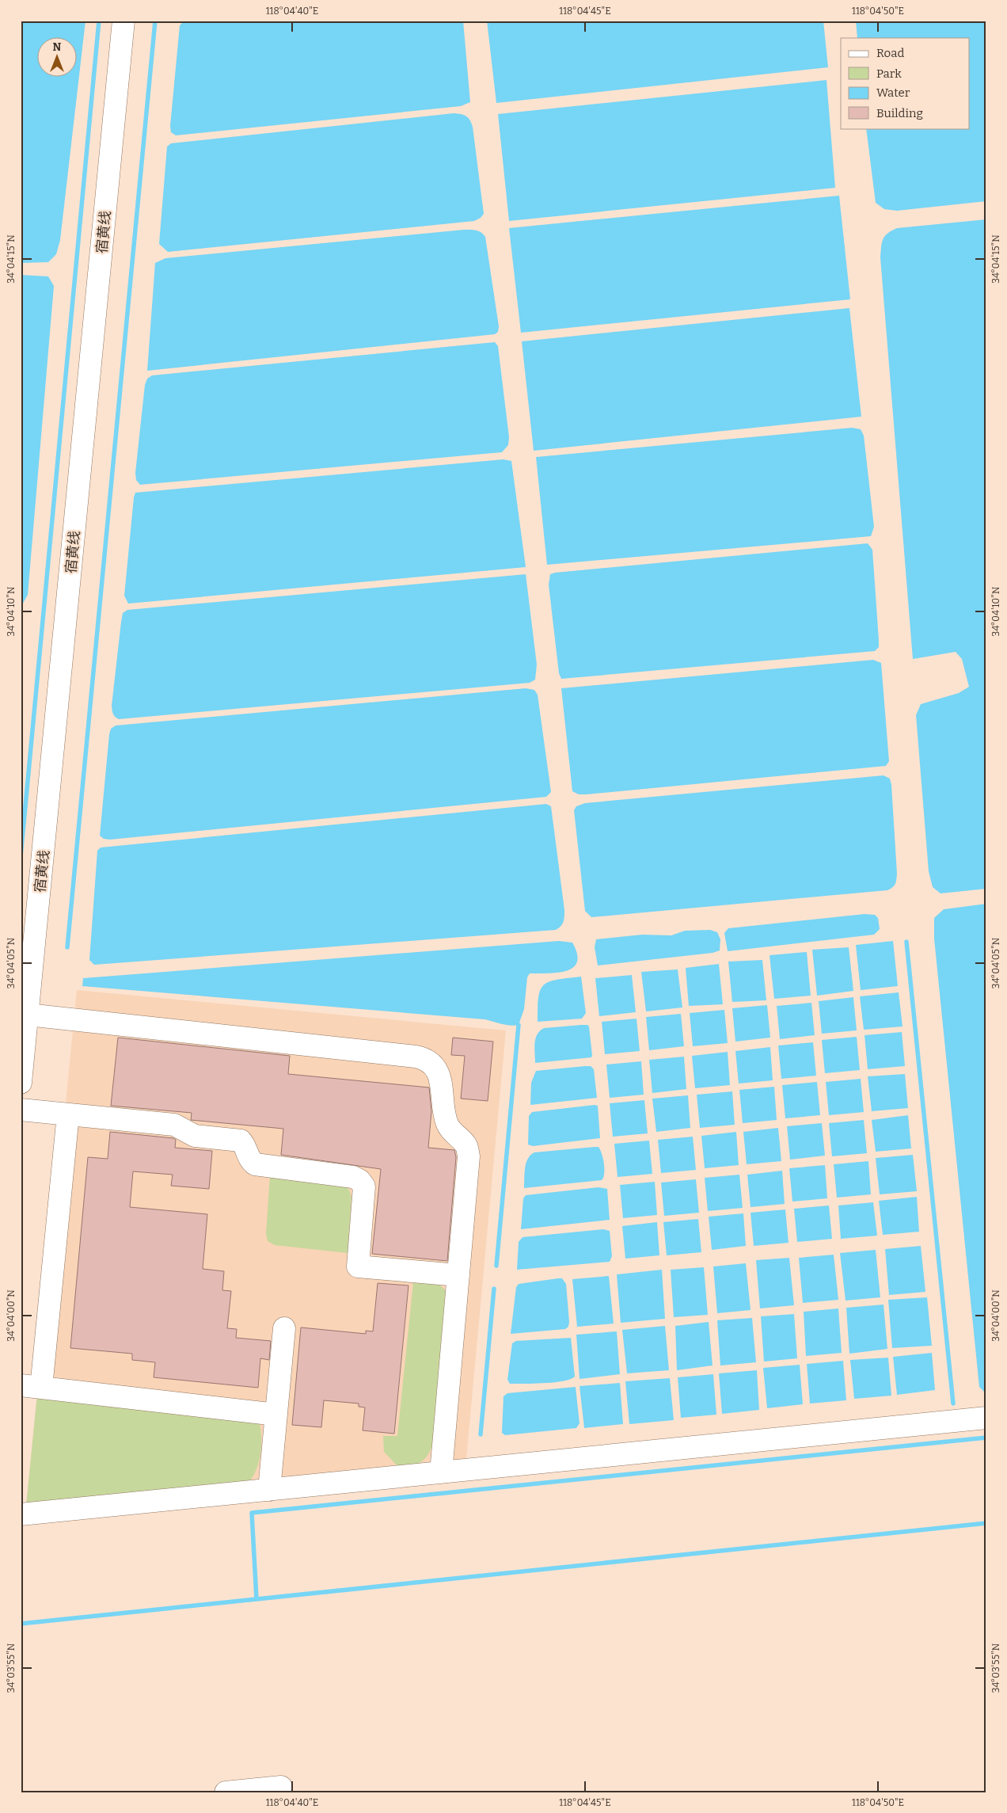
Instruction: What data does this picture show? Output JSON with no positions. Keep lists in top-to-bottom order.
{
  "streets": {
    "main road": ["宿黄线"]
  },
  "legend": [
    "Road",
    "Park",
    "Water",
    "Building"
  ],
  "north": "top",
  "coordinates": [
    "118°04'40\"E",
    "118°04'45\"E",
    "118°04'50\"E",
    "34°04'15\"N",
    "34°04'10\"N",
    "34°04'05\"N",
    "34°04'00\"N",
    "34°03'55\"N"
  ]
}
